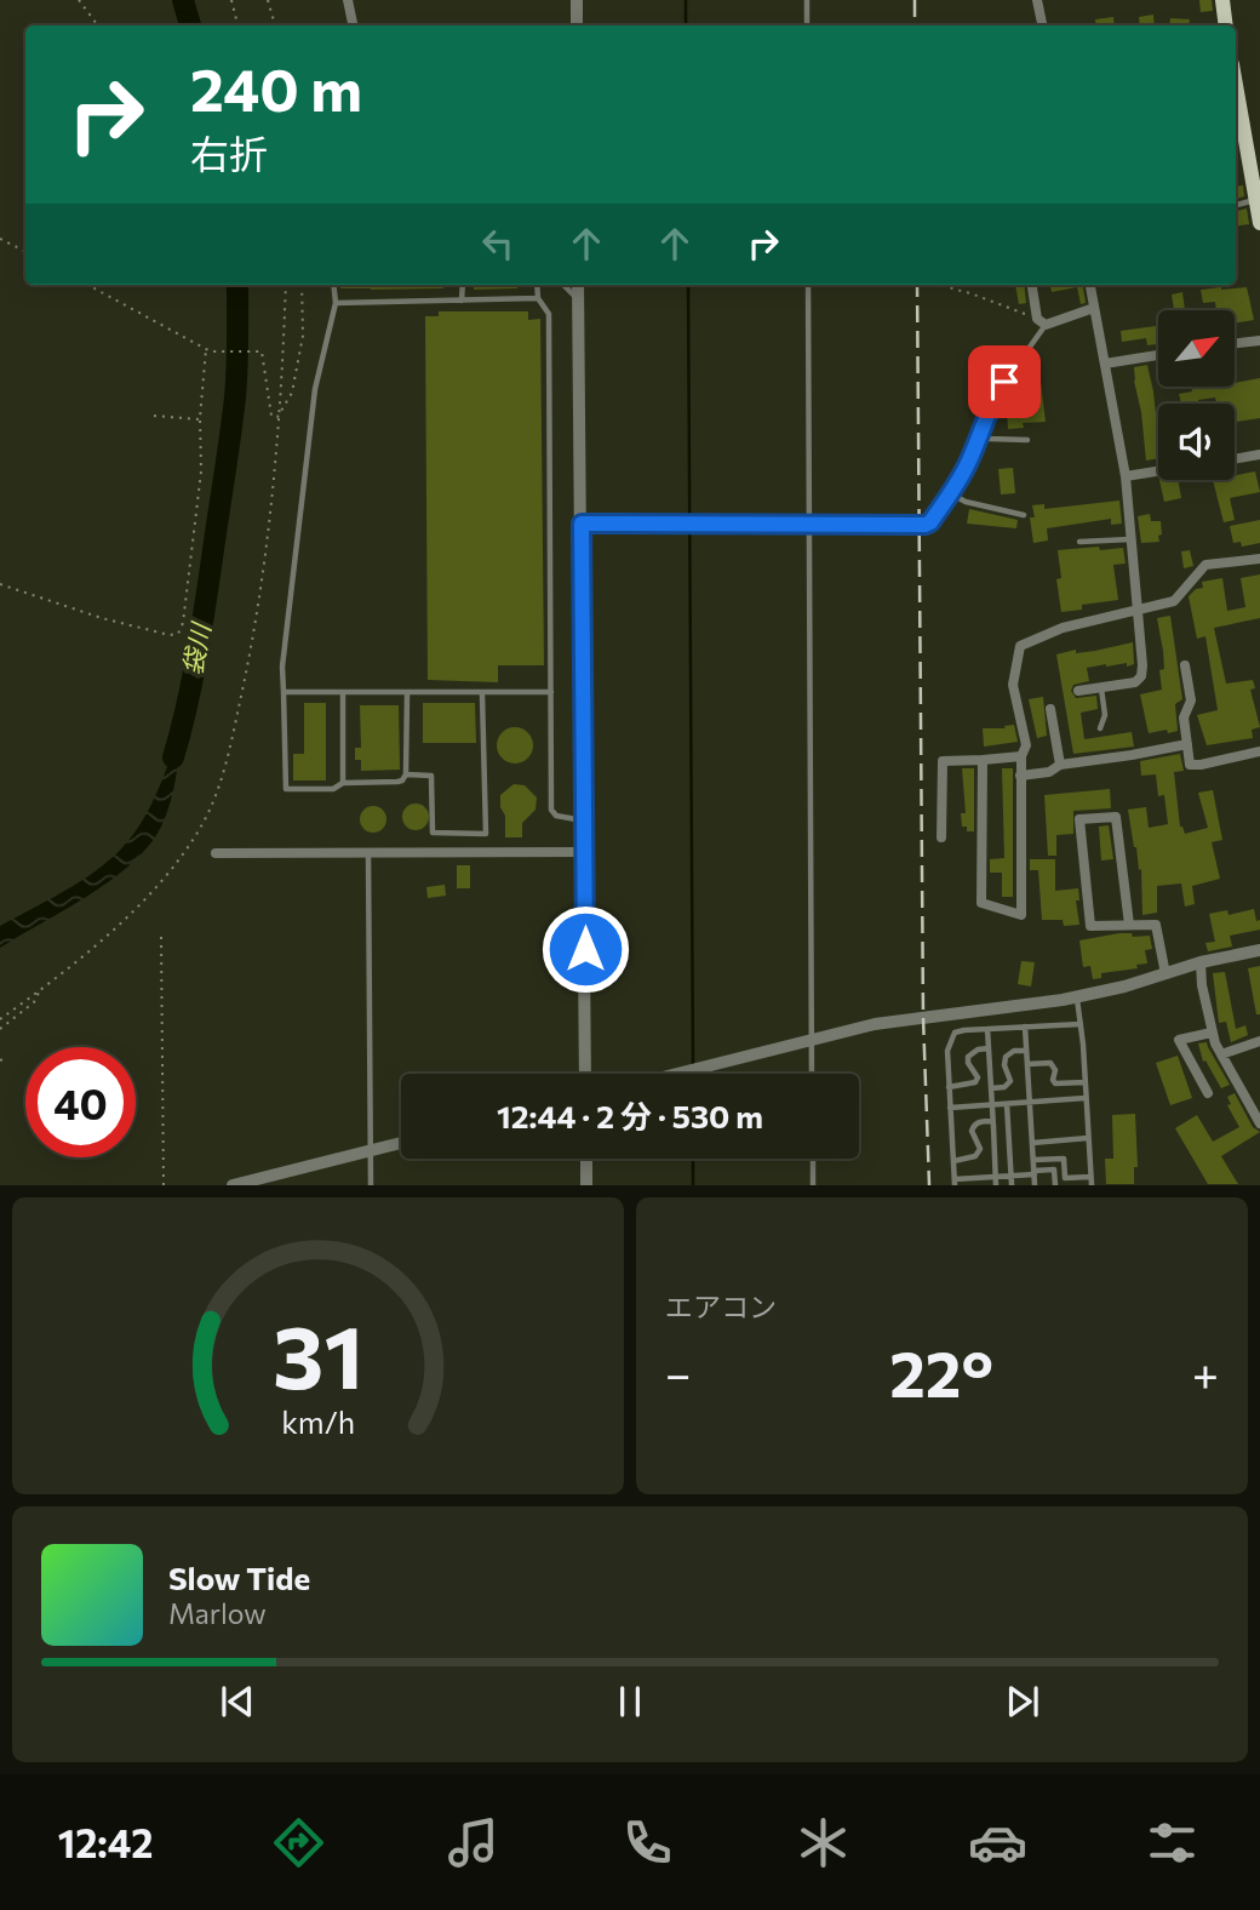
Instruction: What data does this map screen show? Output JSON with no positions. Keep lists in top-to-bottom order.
{
  "water": ["袋川"],
  "north": "top right",
  "page": {
    "turn": ["240 m", "右折"],
    "limit": "40",
    "trip": "12:44 · 2 分 · 530 m",
    "tile": "エアコン",
    "heat": ["−", "22°", "+"],
    "song": ["Slow Tide", "Marlow"],
    "tabs": "12:42",
    "gauge": ["31", "km/h"]
  }
}
